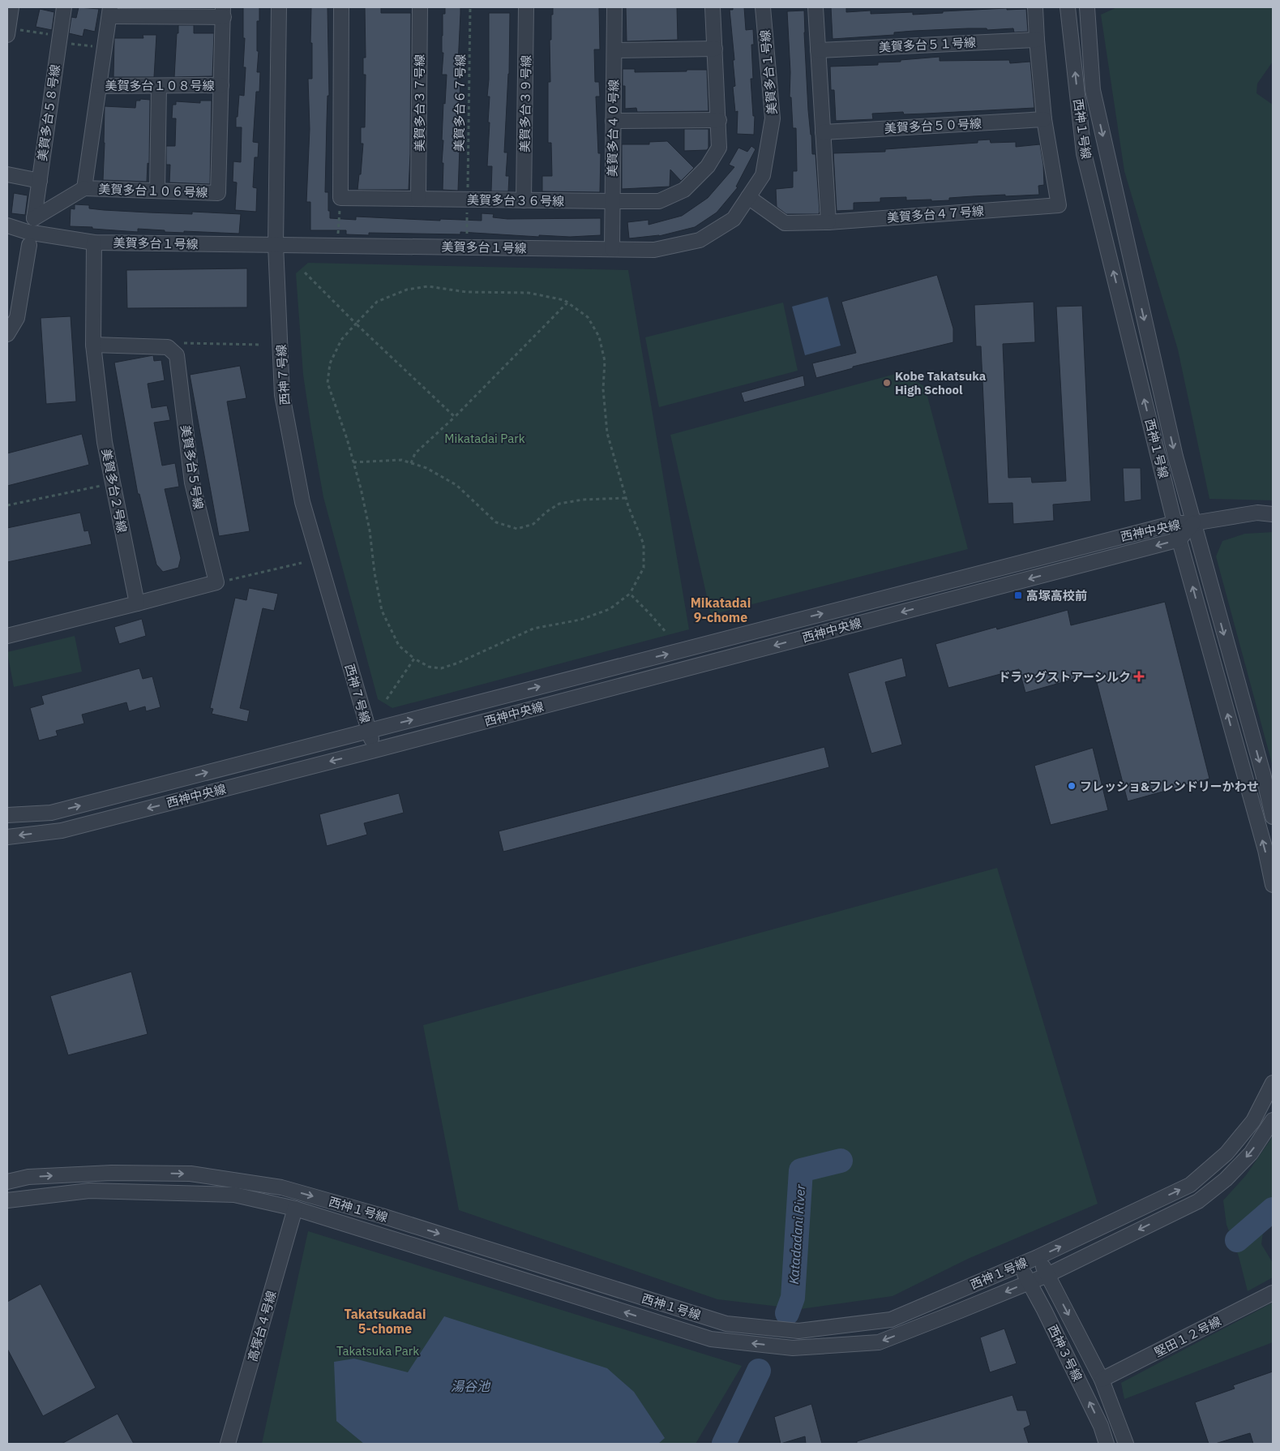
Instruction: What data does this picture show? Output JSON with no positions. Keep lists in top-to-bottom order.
{
  "streets": {
    "street": [
      "美賀多台５１号線",
      "美賀多台１号線",
      "美賀多台１０８号線",
      "美賀多台３７号線",
      "美賀多台３９号線",
      "美賀多台５８号線",
      "美賀多台５０号線",
      "美賀多台４０号線",
      "西神１号線",
      "美賀多台１０６号線",
      "美賀多台３６号線",
      "美賀多台４７号線",
      "西神７号線",
      "美賀多台５号線",
      "美賀多台２号線",
      "西神中央線",
      "高塚台４号線",
      "堅田１２号線",
      "西神３号線"
    ],
    "path": ["美賀多台６７号線"]
  },
  "crossings": [
    ["美賀多台５１号線", "美賀多台４７号線"],
    ["美賀多台１号線", "美賀多台６７号線"],
    ["美賀多台１号線", "美賀多台４０号線"],
    ["美賀多台１号線", "西神７号線"],
    ["美賀多台１号線", "美賀多台２号線"],
    ["美賀多台１０８号線", "美賀多台１０６号線"],
    ["美賀多台３７号線", "美賀多台３６号線"],
    ["美賀多台６７号線", "美賀多台３６号線"],
    ["美賀多台３９号線", "美賀多台３６号線"],
    ["美賀多台５８号線", "美賀多台１０６号線"],
    ["美賀多台５０号線", "美賀多台４７号線"],
    ["美賀多台４０号線", "美賀多台３６号線"],
    ["西神１号線", "西神中央線"],
    ["西神１号線", "高塚台４号線"],
    ["西神１号線", "西神３号線"],
    ["西神７号線", "西神中央線"],
    ["堅田１２号線", "西神３号線"]
  ],
  "districts": ["Mikatadai 9-chome", "Takatsukadai 5-chome"],
  "water": ["Katadadani River", "湯谷池"],
  "parks": ["Mikatadai Park", "Takatsuka Park"],
  "places": {
    "other": ["Kobe Takatsuka High School", "フレッショ&フレンドリーかわせ"],
    "transit": ["高塚高校前"],
    "health": ["ドラッグストアーシルク"]
  }
}
